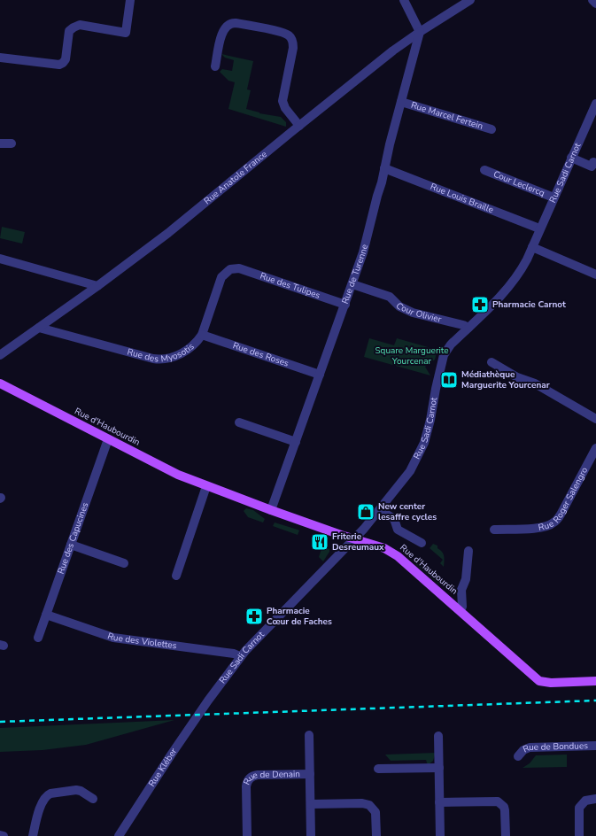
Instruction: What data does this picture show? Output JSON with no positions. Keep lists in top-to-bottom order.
{
  "streets": {
    "main road": ["Rue d'Haubourdin"],
    "street": [
      "Rue Marcel Fertein",
      "Rue Sadi Carnot",
      "Rue Anatole France",
      "Cour Leclercq",
      "Rue Louis Braille",
      "Rue de Turenne",
      "Rue des Tulipes",
      "Cour Olivier",
      "Rue des Myosotis",
      "Rue des Roses",
      "Rue Roger Salengro",
      "Rue des Capucines",
      "Rue des Violettes",
      "Rue de Bondues",
      "Rue Kléber",
      "Rue de Denain"
    ]
  },
  "crossings": [
    ["Rue Marcel Fertein", "Rue de Turenne"],
    ["Rue Sadi Carnot", "Cour Leclercq"],
    ["Rue Sadi Carnot", "Rue Louis Braille"],
    ["Rue Sadi Carnot", "Cour Olivier"],
    ["Rue Sadi Carnot", "Rue d'Haubourdin"],
    ["Rue Sadi Carnot", "Rue des Violettes"],
    ["Rue Sadi Carnot", "Rue Kléber"],
    ["Rue Anatole France", "Rue de Turenne"],
    ["Rue Anatole France", "Rue des Myosotis"],
    ["Rue Louis Braille", "Rue de Turenne"],
    ["Rue de Turenne", "Rue des Tulipes"],
    ["Rue de Turenne", "Cour Olivier"],
    ["Rue de Turenne", "Rue des Roses"],
    ["Rue de Turenne", "Rue d'Haubourdin"],
    ["Rue des Tulipes", "Rue des Myosotis"],
    ["Rue des Myosotis", "Rue des Roses"],
    ["Rue d'Haubourdin", "Rue des Capucines"],
    ["Rue des Capucines", "Rue des Violettes"]
  ],
  "parks": ["Square Marguerite Yourcenar"],
  "places": {
    "pharmacy": ["Pharmacie Carnot", "Pharmacie Cœur de Faches"],
    "library": ["Médiathèque Marguerite Yourcenar"],
    "shop": ["New center lesaffre cycles"],
    "restaurant": ["Friterie Desreumaux"]
  }
}
